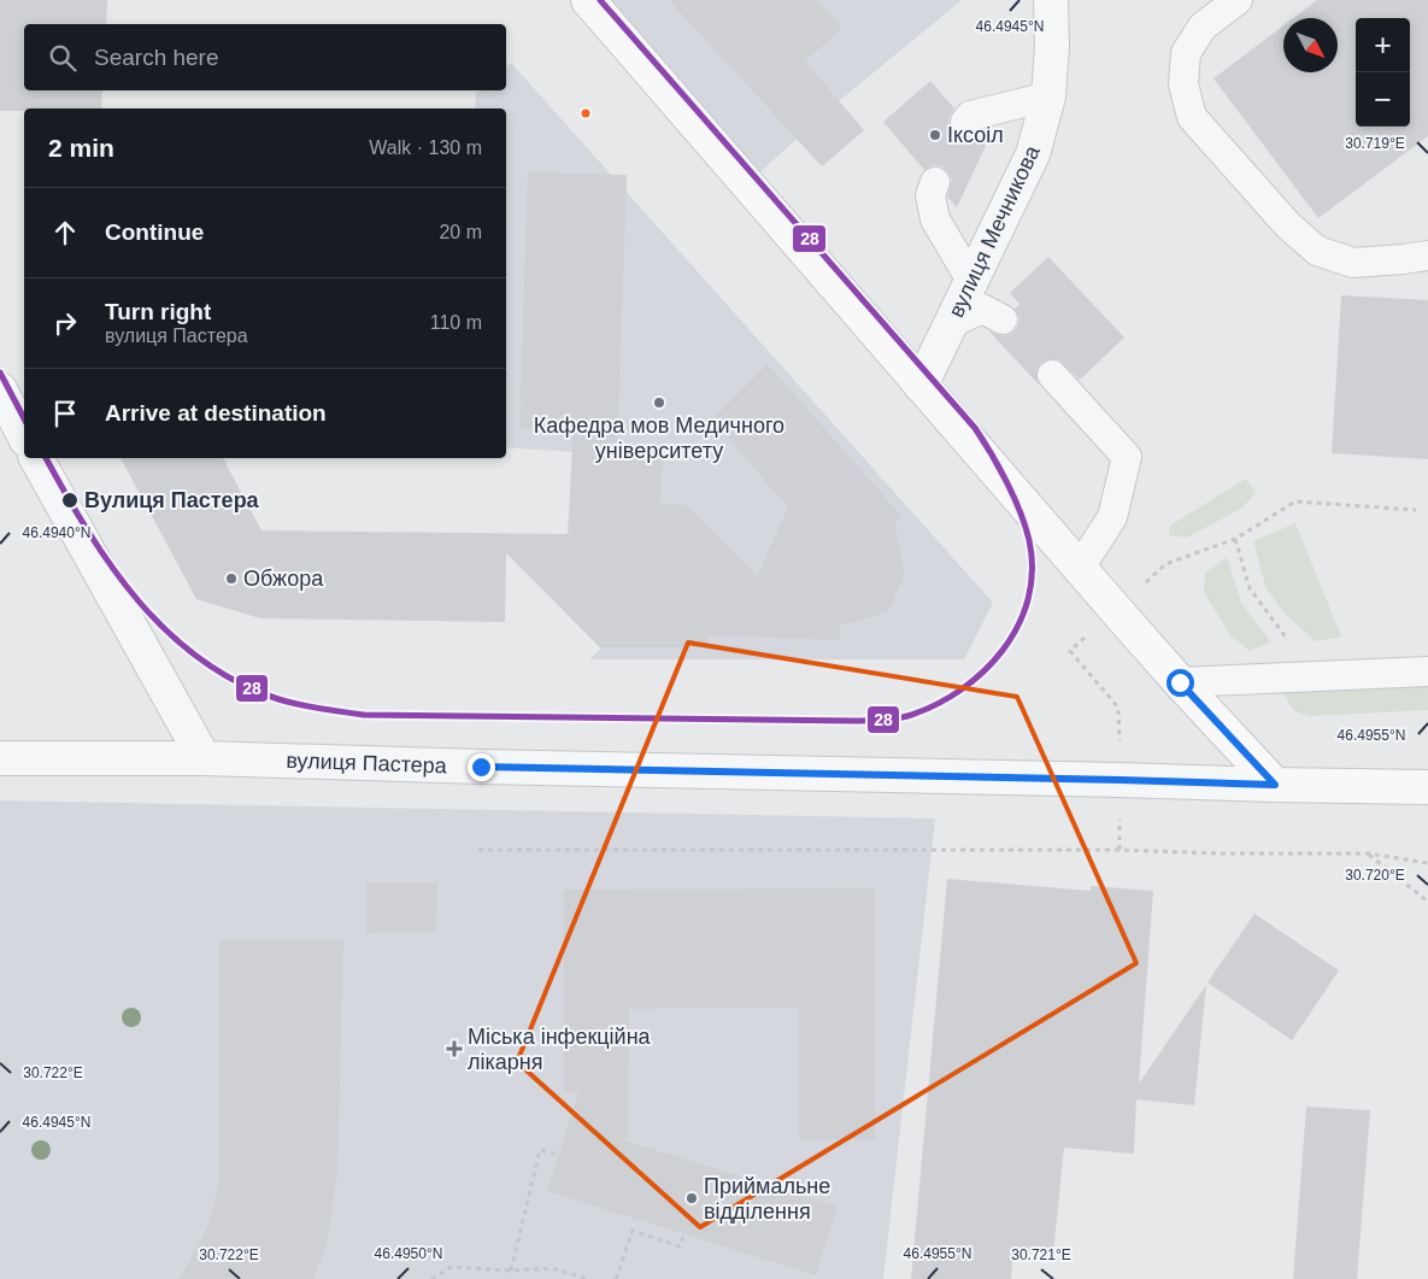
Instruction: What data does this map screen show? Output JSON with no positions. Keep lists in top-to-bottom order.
{
  "streets": {
    "street": ["вулиця Мечникова", "вулиця Пастера"]
  },
  "places": {
    "other": [
      "Iксоiл",
      "Кафедра мов Медичного університету",
      "Вулиця Пастера",
      "Обжора",
      "Приймальне відділення"
    ],
    "health": ["Міська інфекційна лікарня"]
  },
  "lines": ["transit line 28"],
  "north": "bottom right",
  "page": {
    "map_buttons": ["+", "−"],
    "search": "Search here",
    "heading": ["2 min", "Walk · 130 m"],
    "list": [
      ["Continue", "20 m"],
      ["Turn right", "вулиця Пастера", "110 m"],
      "Arrive at destination"
    ]
  },
  "coordinates": [
    "46.4945°N",
    "30.719°E",
    "46.4940°N",
    "46.4955°N",
    "30.720°E",
    "30.722°E",
    "46.4950°N",
    "30.721°E"
  ]
}
